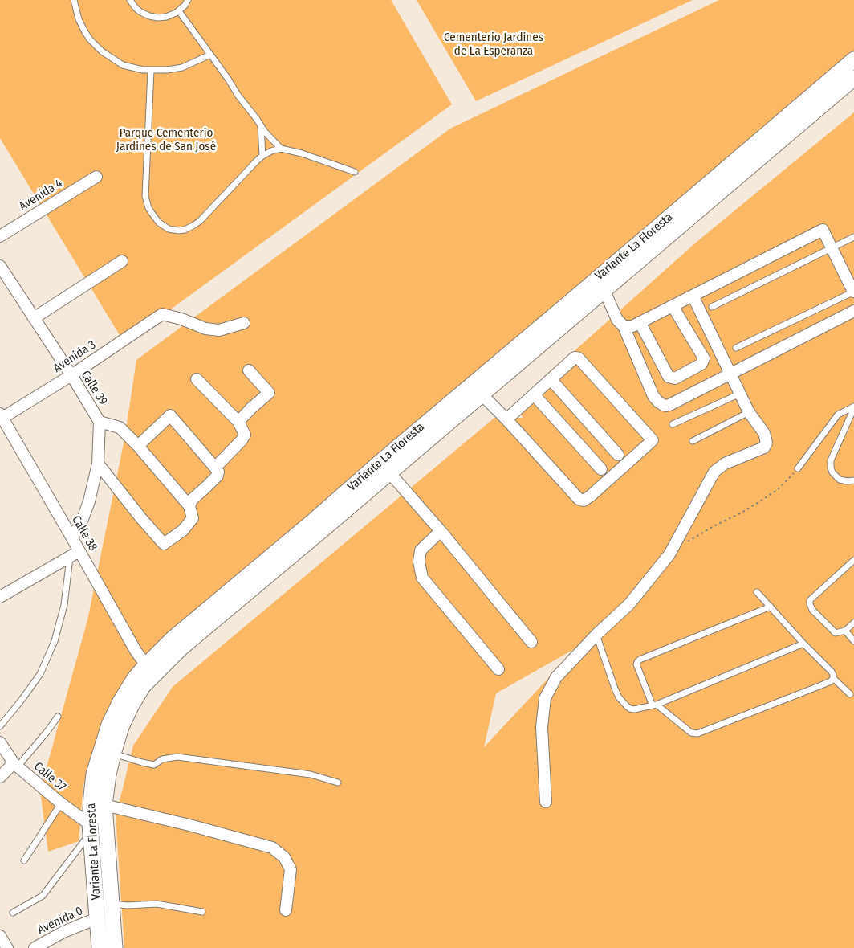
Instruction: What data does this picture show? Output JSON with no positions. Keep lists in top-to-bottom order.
{
  "streets": {
    "main road": ["Variante La Floresta"],
    "street": [
      "Avenida 4",
      "Avenida 3",
      "Calle 39",
      "Calle 38",
      "Calle 37",
      "Avenida 0"
    ]
  },
  "crossings": [
    ["Variante La Floresta", "Calle 38"],
    ["Variante La Floresta", "Calle 37"],
    ["Variante La Floresta", "Avenida 0"],
    ["Avenida 3", "Calle 39"],
    ["Avenida 3", "Calle 38"],
    ["Calle 39", "Calle 38"]
  ],
  "parks": ["Cementerio Jardines de La Esperanza", "Parque Cementerio Jardines de San José"]
}
